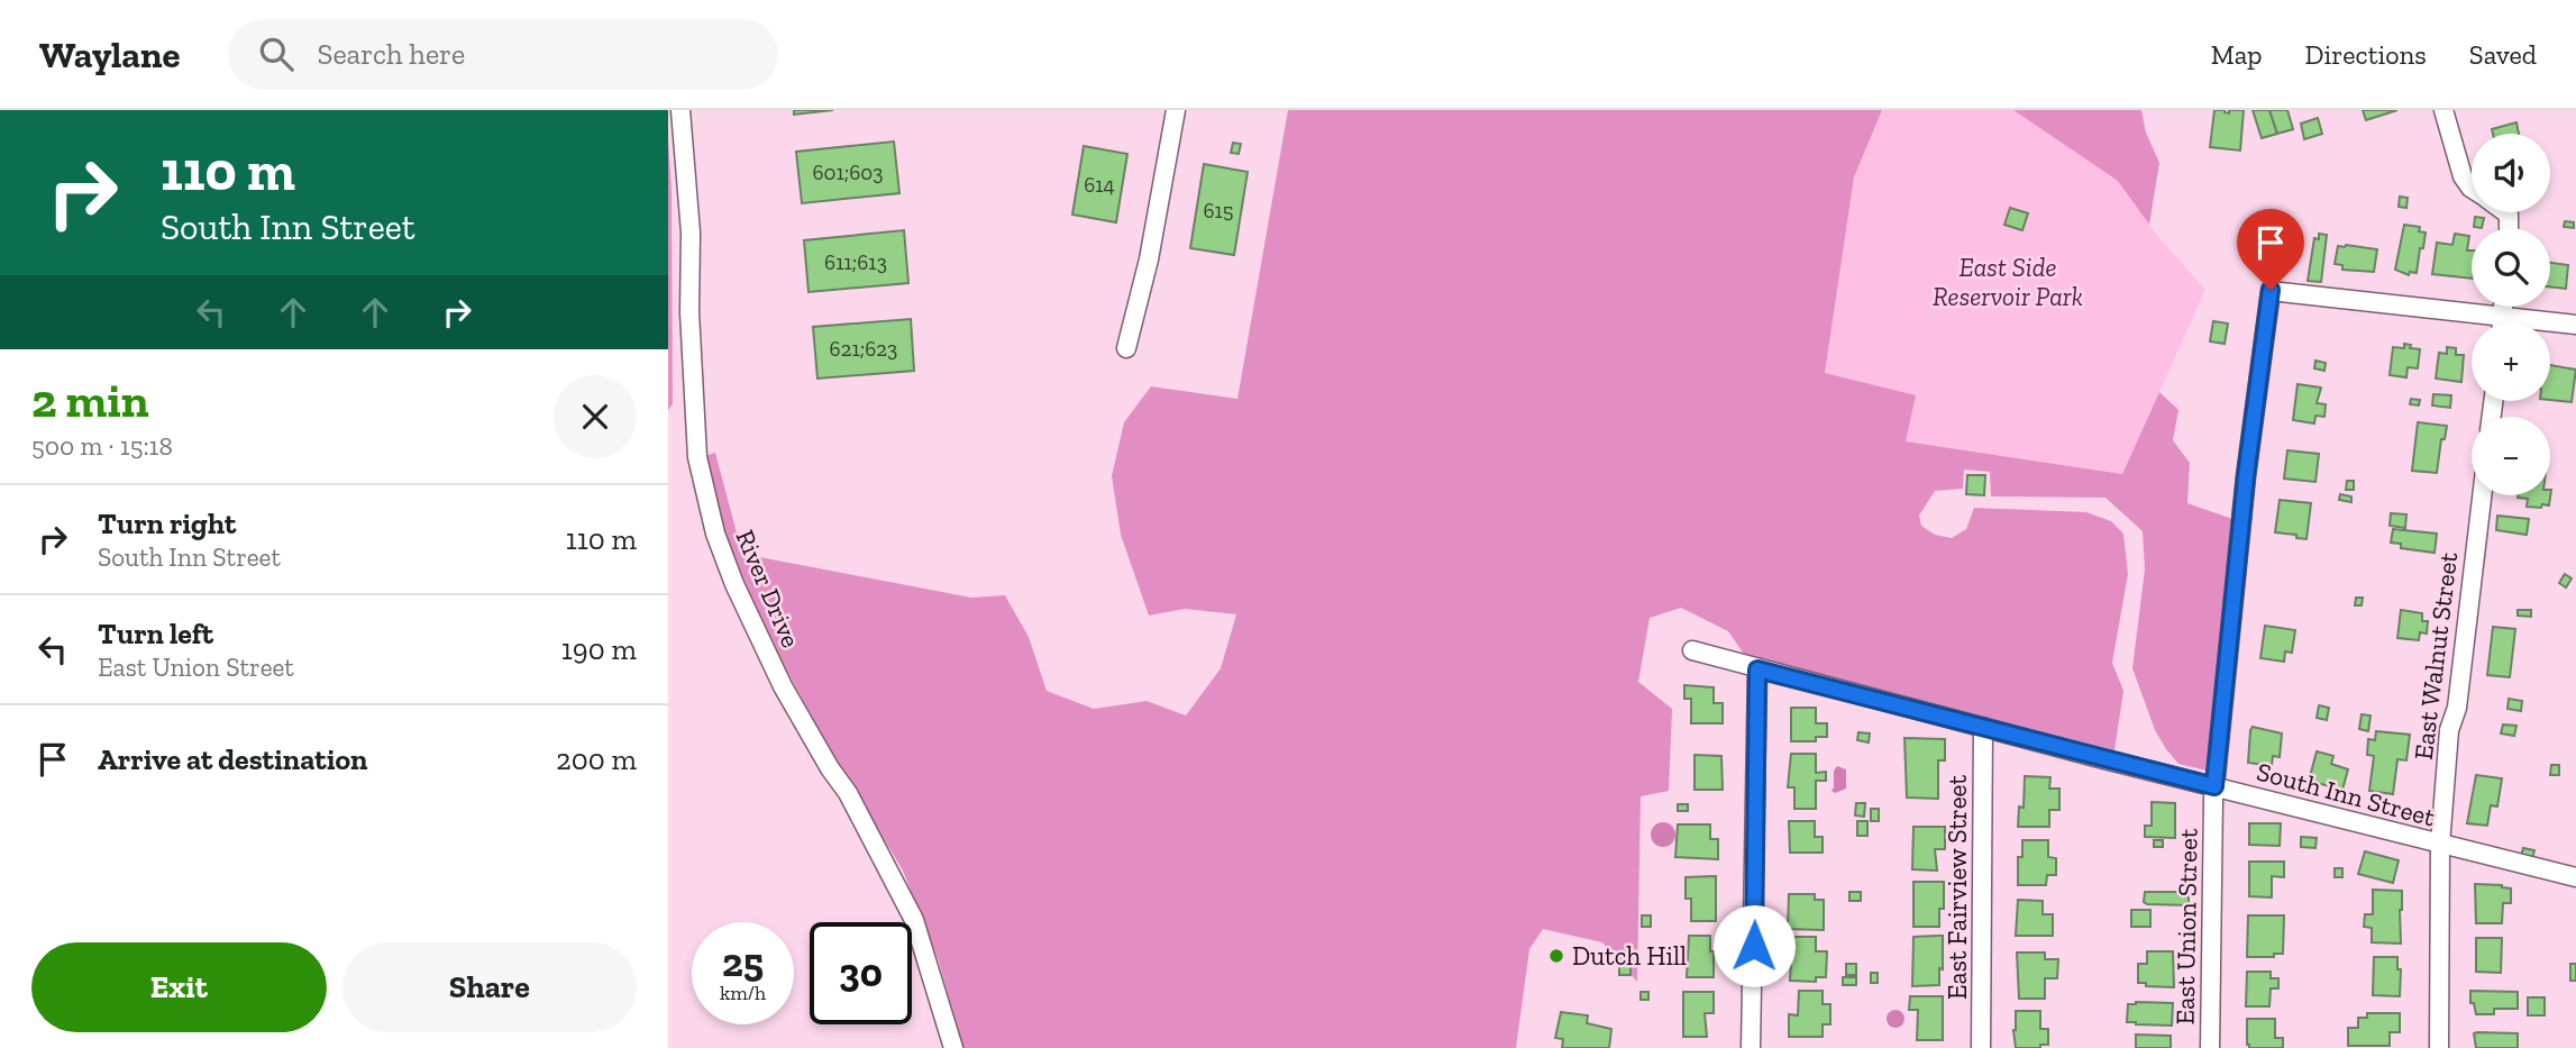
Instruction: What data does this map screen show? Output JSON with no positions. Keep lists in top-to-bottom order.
{
  "streets": {
    "street": [
      "River Drive",
      "East Walnut Street",
      "South Inn Street",
      "East Fairview Street",
      "East Union Street"
    ]
  },
  "crossings": [
    ["East Walnut Street", "South Inn Street"],
    ["South Inn Street", "East Fairview Street"],
    ["South Inn Street", "East Union Street"]
  ],
  "parks": ["East Side Reservoir Park"],
  "places": ["Dutch Hill"],
  "house_numbers": [
    "601;603",
    "614",
    "615",
    "611;613",
    "621;623"
  ],
  "page": {
    "header": "Waylane",
    "search": "Search here",
    "nav": ["Map", "Directions", "Saved"],
    "turn": ["110 m", "South Inn Street"],
    "map_buttons": ["+", "−"],
    "heading": ["2 min", "500 m · 15:18"],
    "list": [
      {
        "name": "Turn right",
        "note": "South Inn Street",
        "value": "110 m"
      },
      {
        "name": "Turn left",
        "note": "East Union Street",
        "value": "190 m"
      },
      {
        "name": "Arrive at destination",
        "value": "200 m"
      }
    ],
    "speed": "25 km/h",
    "limit": "30",
    "buttons": ["Exit", "Share"]
  }
}
